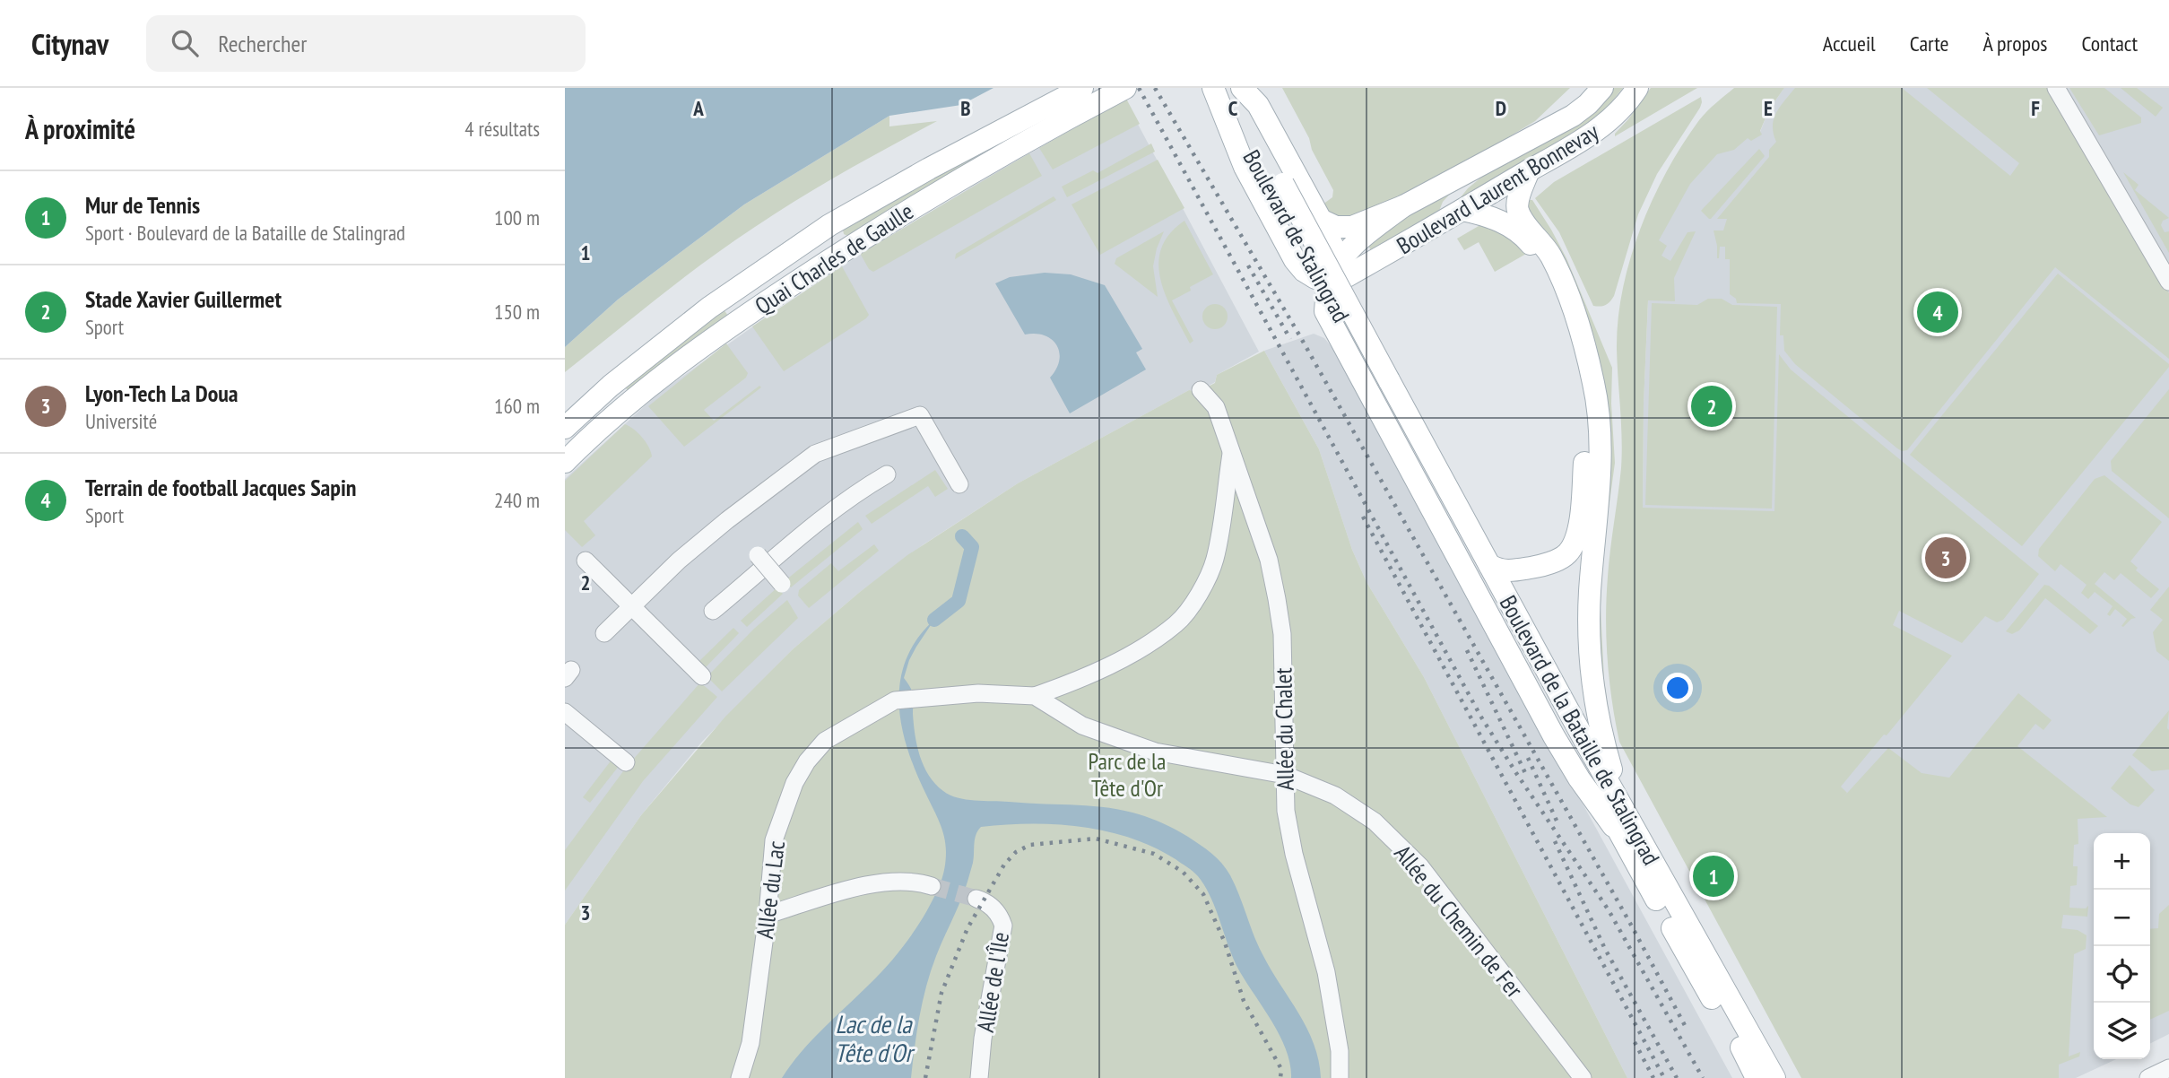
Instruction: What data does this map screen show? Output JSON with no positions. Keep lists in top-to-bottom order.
{
  "streets": {
    "main road": [
      "Boulevard Laurent Bonnevay",
      "Boulevard de Stalingrad",
      "Quai Charles de Gaulle",
      "Boulevard de la Bataille de Stalingrad"
    ],
    "street": [
      "Allée du Chalet",
      "Allée du Lac",
      "Allée du Chemin de Fer",
      "Allée de l'Île"
    ]
  },
  "crossings": [
    ["Boulevard de Stalingrad", "Boulevard de la Bataille de Stalingrad"],
    ["Allée du Chalet", "Allée du Chemin de Fer"],
    ["Allée du Lac", "Allée du Chemin de Fer"]
  ],
  "water": ["Lac de la Tête d'Or"],
  "parks": ["Parc de la Tête d'Or"],
  "page": {
    "header": "Citynav",
    "search": "Rechercher",
    "nav": [
      "Accueil",
      "Carte",
      "À propos",
      "Contact"
    ],
    "heading": ["À proximité", "4 résultats"],
    "list": [
      {
        "mark": "1",
        "name": "Mur de Tennis",
        "note": "Sport · Boulevard de la Bataille de Stalingrad",
        "value": "100 m"
      },
      {
        "mark": "2",
        "name": "Stade Xavier Guillermet",
        "note": "Sport",
        "value": "150 m"
      },
      {
        "mark": "3",
        "name": "Lyon-Tech La Doua",
        "note": "Université",
        "value": "160 m"
      },
      {
        "mark": "4",
        "name": "Terrain de football Jacques Sapin",
        "note": "Sport",
        "value": "240 m"
      }
    ],
    "pins": [
      "4",
      "2",
      "3",
      "1"
    ],
    "map_buttons": ["+", "−"]
  },
  "grid": {
    "columns": [
      "A",
      "B",
      "C",
      "D",
      "E",
      "F"
    ],
    "rows": ["1", "2", "3"]
  }
}
